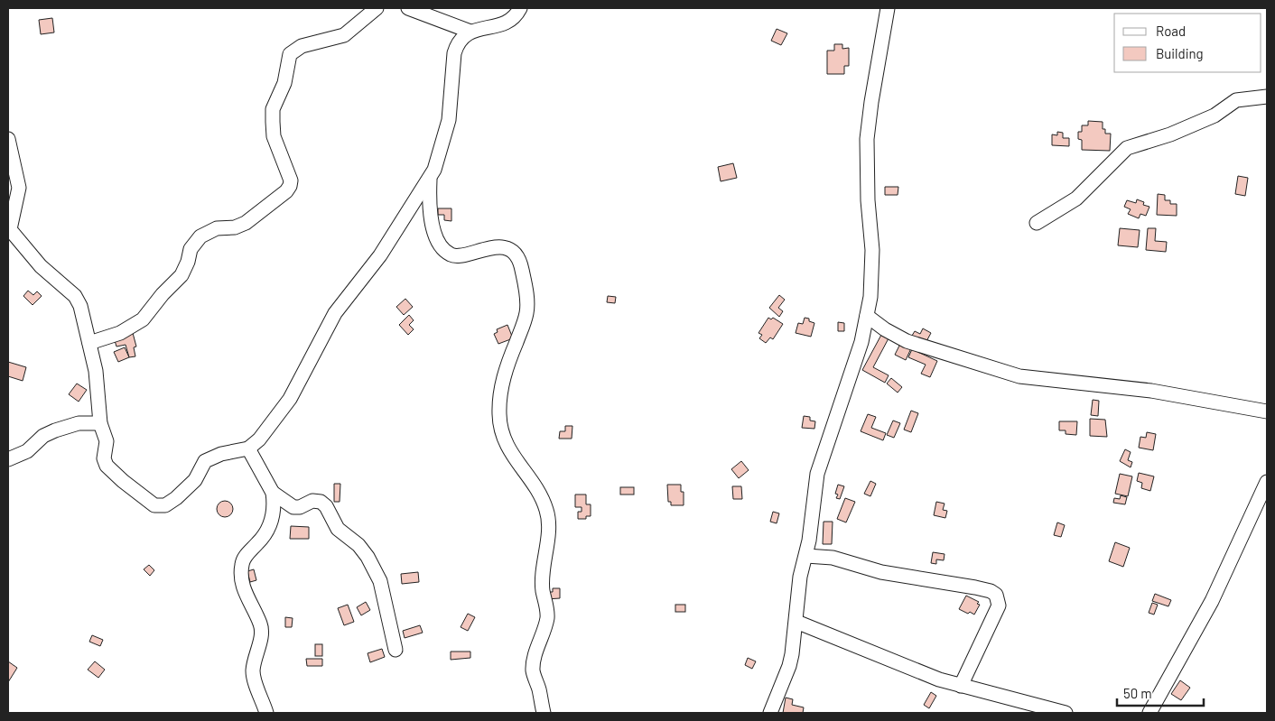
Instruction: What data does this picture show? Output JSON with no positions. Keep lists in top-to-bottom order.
{
  "legend": ["Road", "Building"],
  "scale_bar": "50 m"
}
